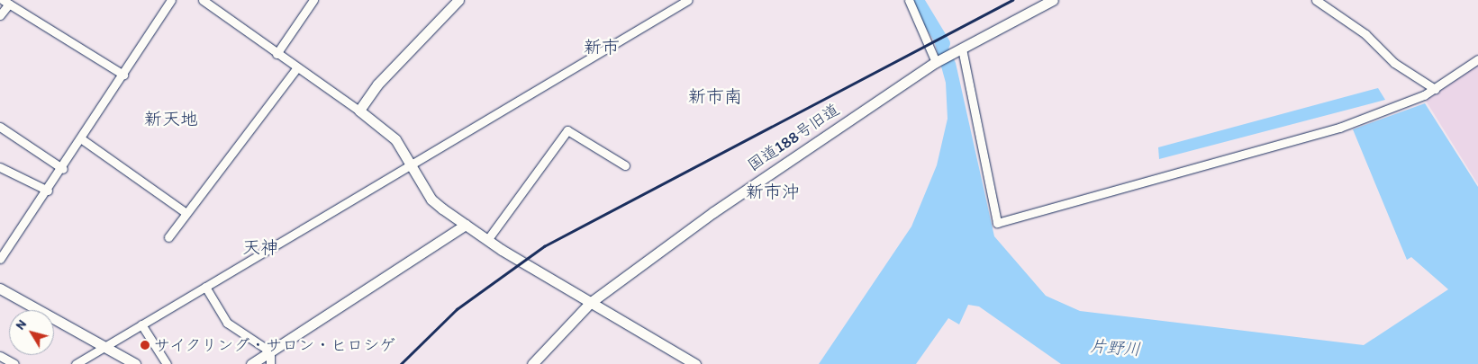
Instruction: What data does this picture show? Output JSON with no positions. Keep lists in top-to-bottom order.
{
  "streets": {
    "street": ["国道188号旧道"]
  },
  "districts": [
    "新市",
    "新市南",
    "新天地",
    "新市沖",
    "天神"
  ],
  "water": ["片野川"],
  "places": ["サイクリング・サロン・ヒロシゲ"],
  "north": "top left"
}
